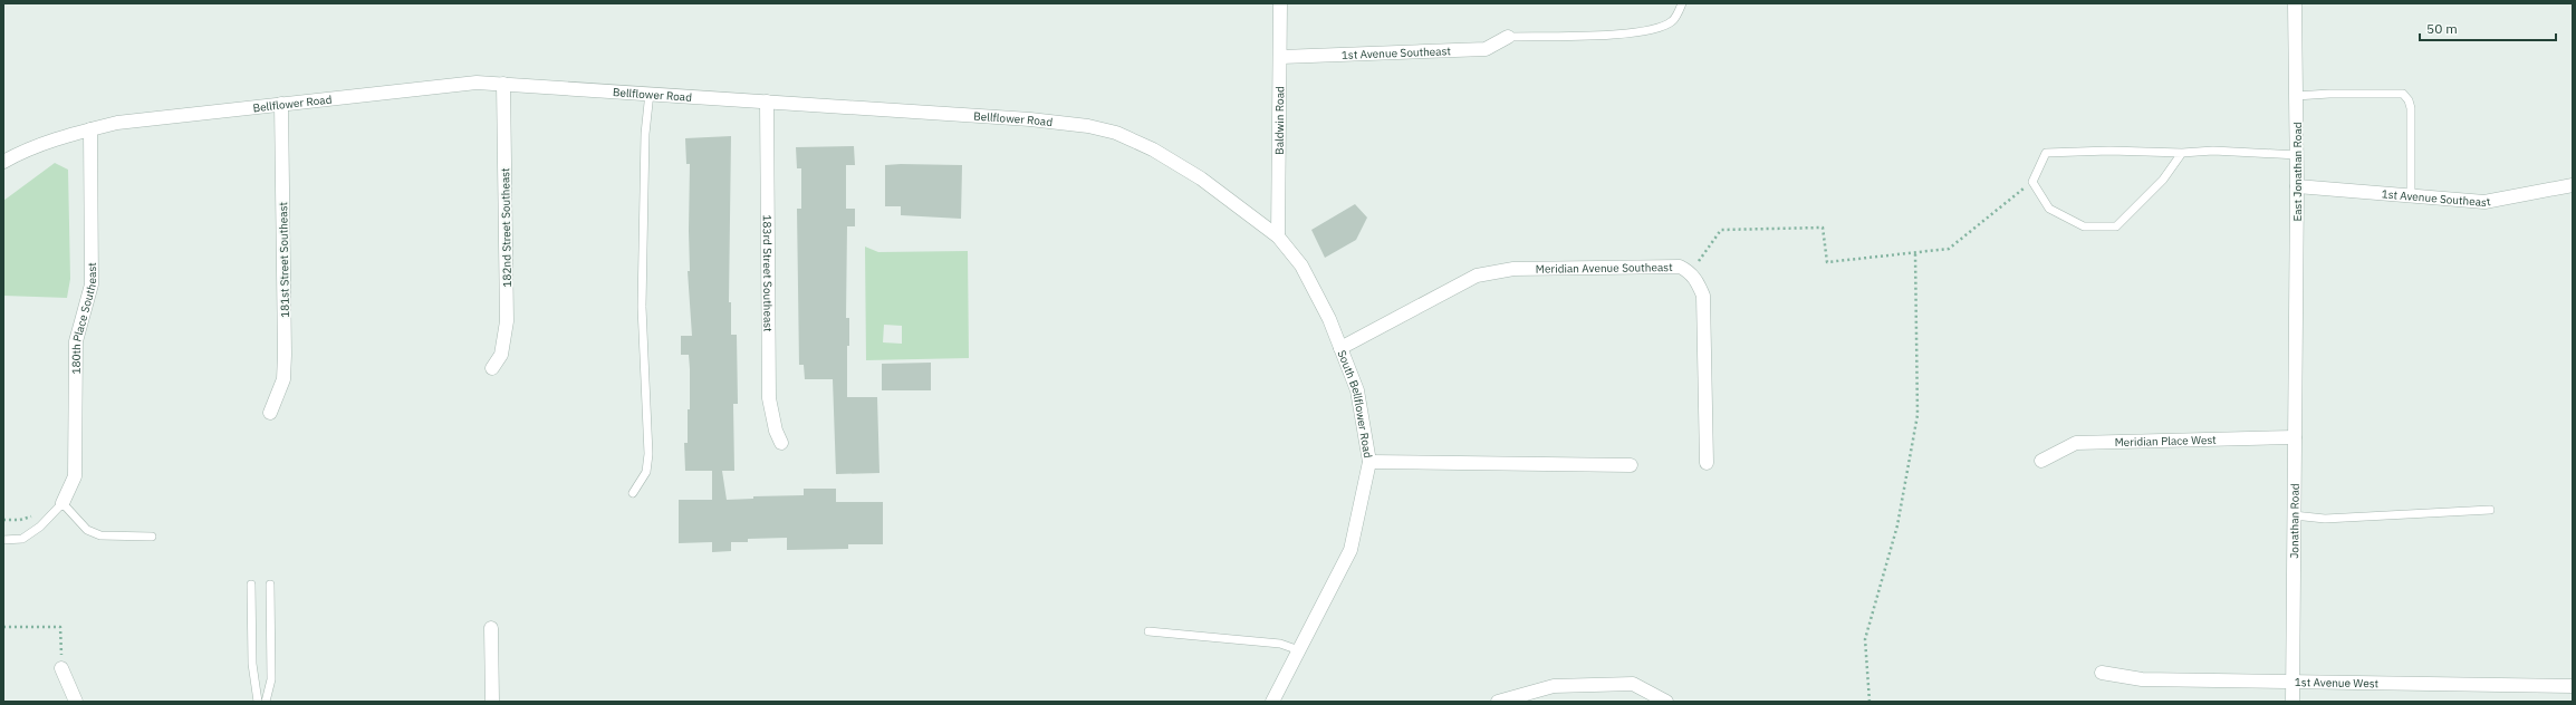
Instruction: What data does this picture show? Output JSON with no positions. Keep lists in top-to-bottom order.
{
  "streets": {
    "street": [
      "1st Avenue Southeast",
      "Bellflower Road",
      "Baldwin Road",
      "East Jonathan Road",
      "182nd Street Southeast",
      "181st Street Southeast",
      "Meridian Avenue Southeast",
      "183rd Street Southeast",
      "180th Place Southeast",
      "South Bellflower Road",
      "Meridian Place West",
      "Jonathan Road",
      "1st Avenue West"
    ]
  },
  "crossings": [
    ["1st Avenue Southeast", "Baldwin Road"],
    ["1st Avenue Southeast", "East Jonathan Road"],
    ["Bellflower Road", "Baldwin Road"],
    ["Bellflower Road", "182nd Street Southeast"],
    ["Bellflower Road", "181st Street Southeast"],
    ["Bellflower Road", "183rd Street Southeast"],
    ["Bellflower Road", "180th Place Southeast"],
    ["Bellflower Road", "South Bellflower Road"],
    ["Baldwin Road", "South Bellflower Road"],
    ["East Jonathan Road", "Jonathan Road"],
    ["Meridian Avenue Southeast", "South Bellflower Road"],
    ["Meridian Place West", "Jonathan Road"],
    ["Jonathan Road", "1st Avenue West"]
  ],
  "scale_bar": "50 m"
}
